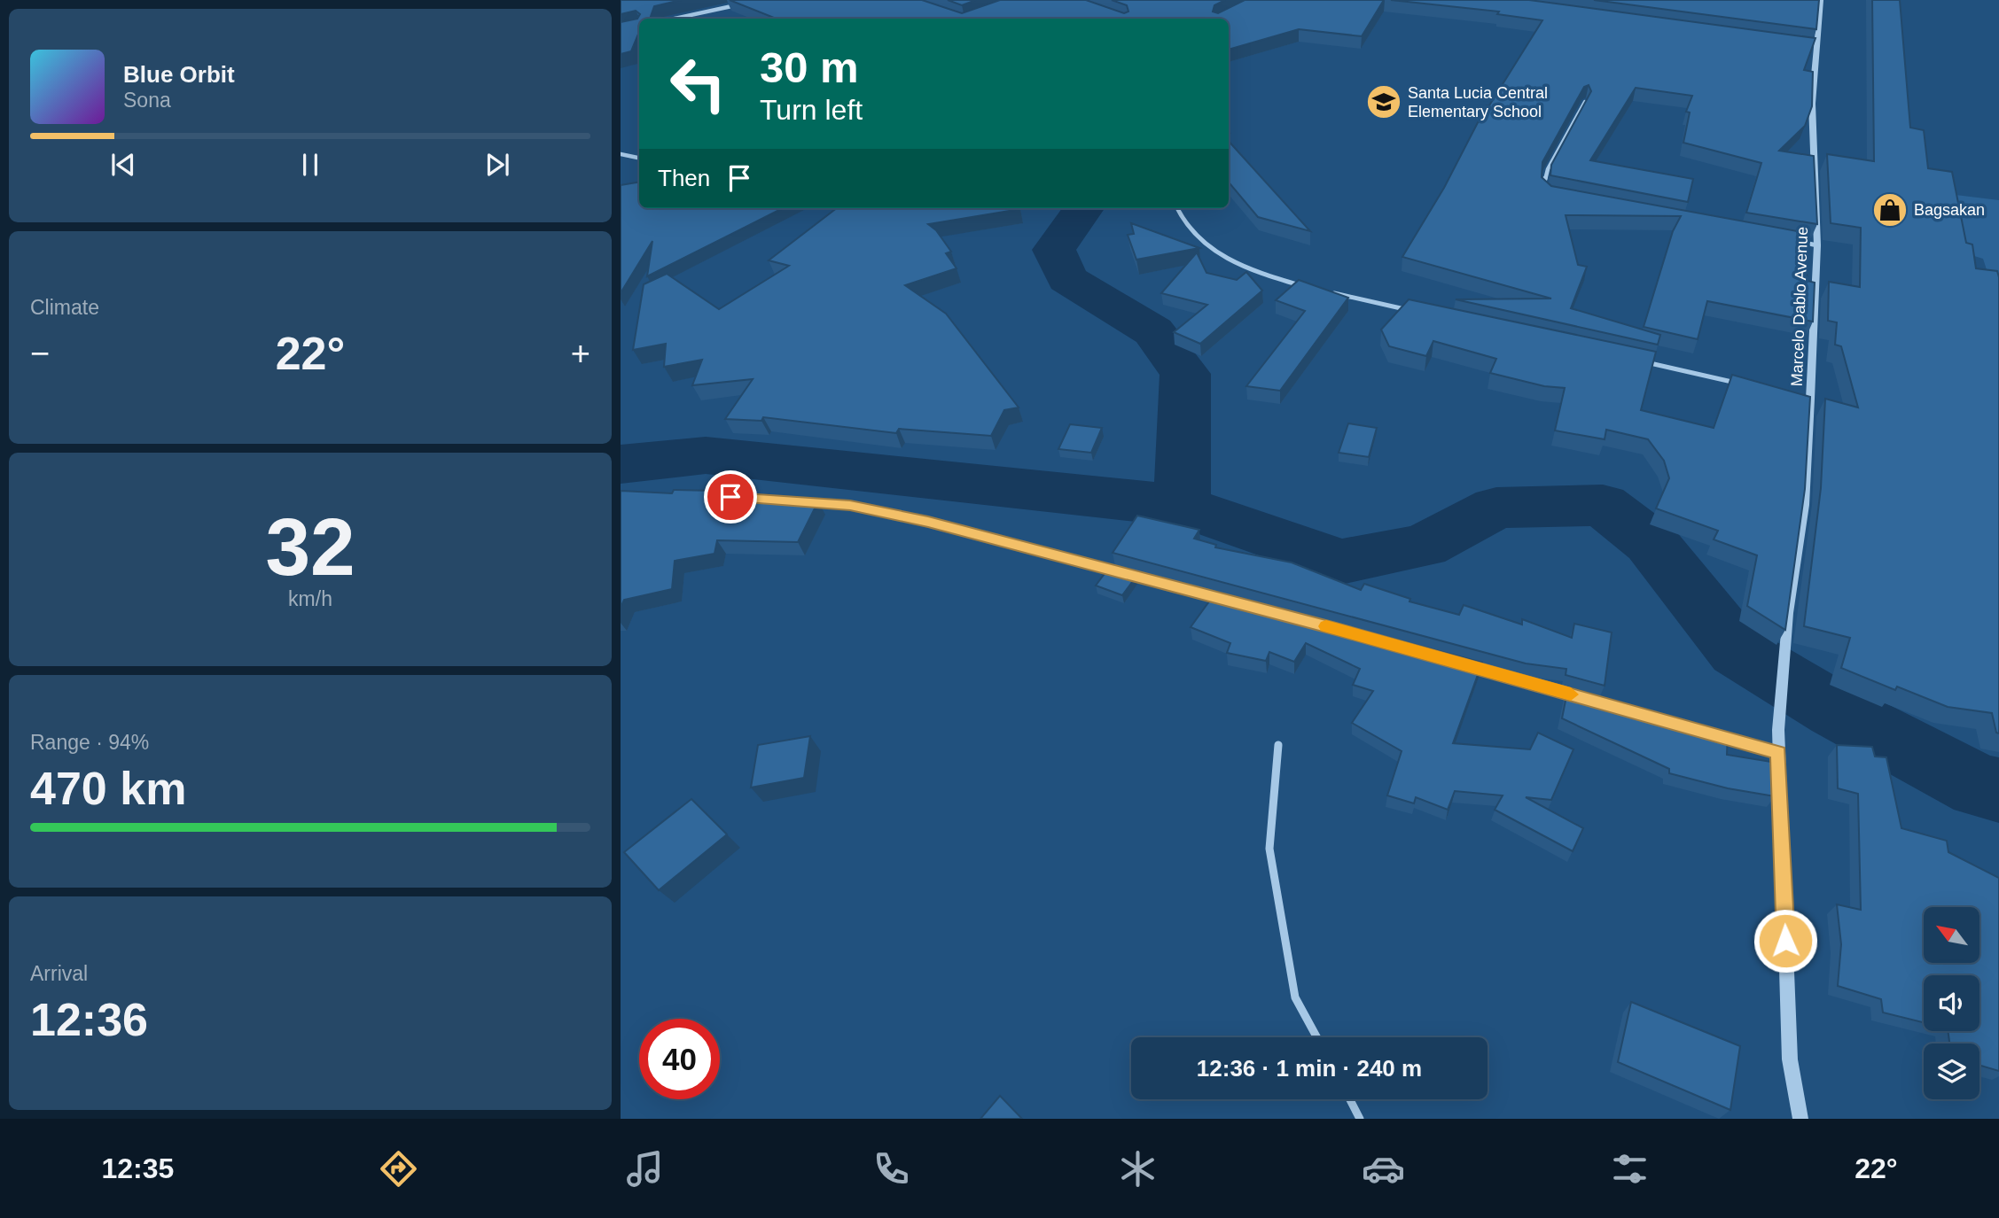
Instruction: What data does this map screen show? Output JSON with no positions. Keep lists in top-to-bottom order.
{
  "streets": {
    "street": ["Marcelo Dablo Avenue"]
  },
  "places": {
    "school or university": ["Santa Lucia Central Elementary School"],
    "shop": ["Bagsakan"]
  },
  "north": "top left",
  "page": {
    "turn": ["30 m", "Turn left"],
    "song": ["Blue Orbit", "Sona"],
    "then": "Then",
    "tile": [
      "Climate",
      ["32", "km/h"],
      ["Range · 94%", "470 km"],
      ["Arrival", "12:36"]
    ],
    "heat": ["−", "22°", "+"],
    "limit": "40",
    "trip": "12:36 · 1 min · 240 m",
    "tabs": ["12:35", "22°"]
  }
}
